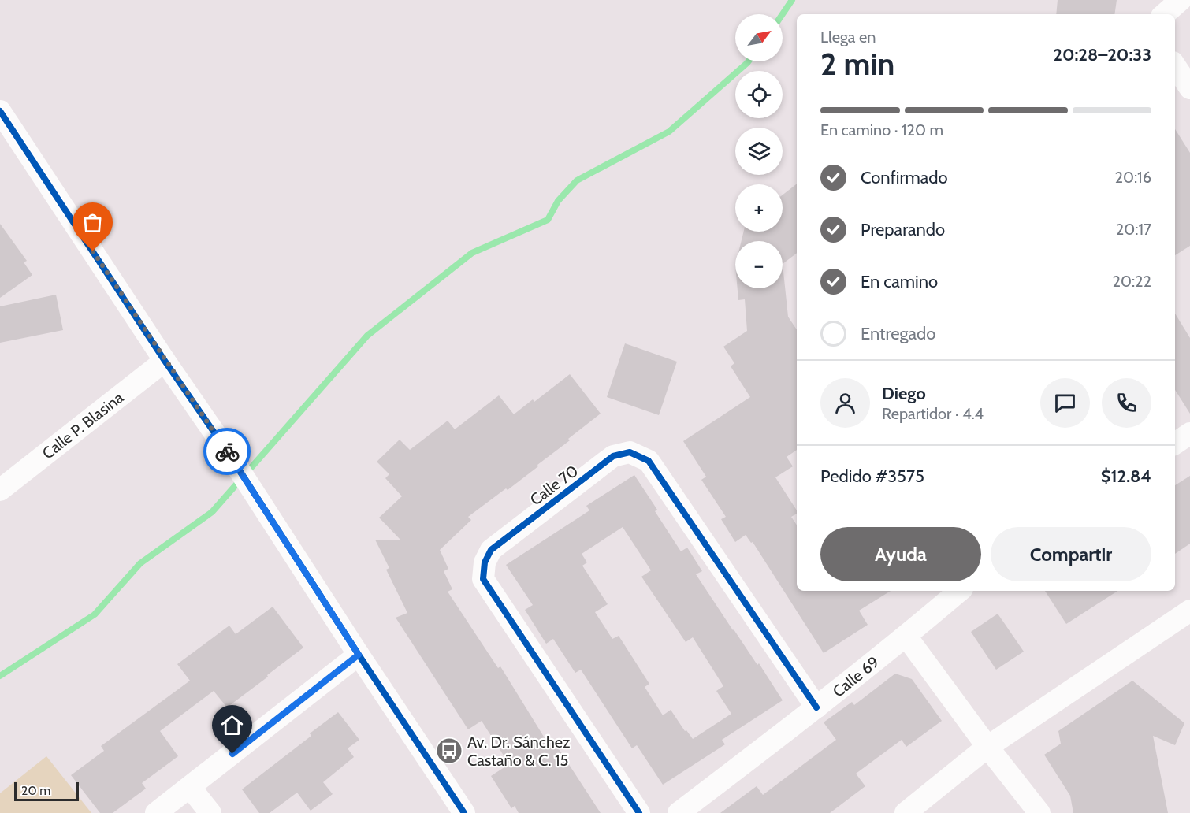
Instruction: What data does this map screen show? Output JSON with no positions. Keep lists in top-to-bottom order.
{
  "streets": {
    "street": ["Calle P. Blasina", "Calle 70", "Calle 69"]
  },
  "crossings": [
    ["Calle 70", "Calle 69"]
  ],
  "places": {
    "bus stop": ["Av. Dr. Sánchez Castaño & C. 15"]
  },
  "scale_bar": "20 m",
  "north": "top right",
  "page": {
    "map_buttons": ["+", "−"],
    "heading": ["2 min", "Llega en", "20:28–20:33"],
    "panel": [
      "Diego",
      "Repartidor · 4.4",
      "Pedido #3575",
      "$12.84"
    ],
    "bar": "En camino · 120 m",
    "list": [
      ["Confirmado", "20:16"],
      ["Preparando", "20:17"],
      ["En camino", "20:22"],
      "Entregado"
    ],
    "buttons": ["Ayuda", "Compartir"],
    "scale": "20 m"
  }
}
